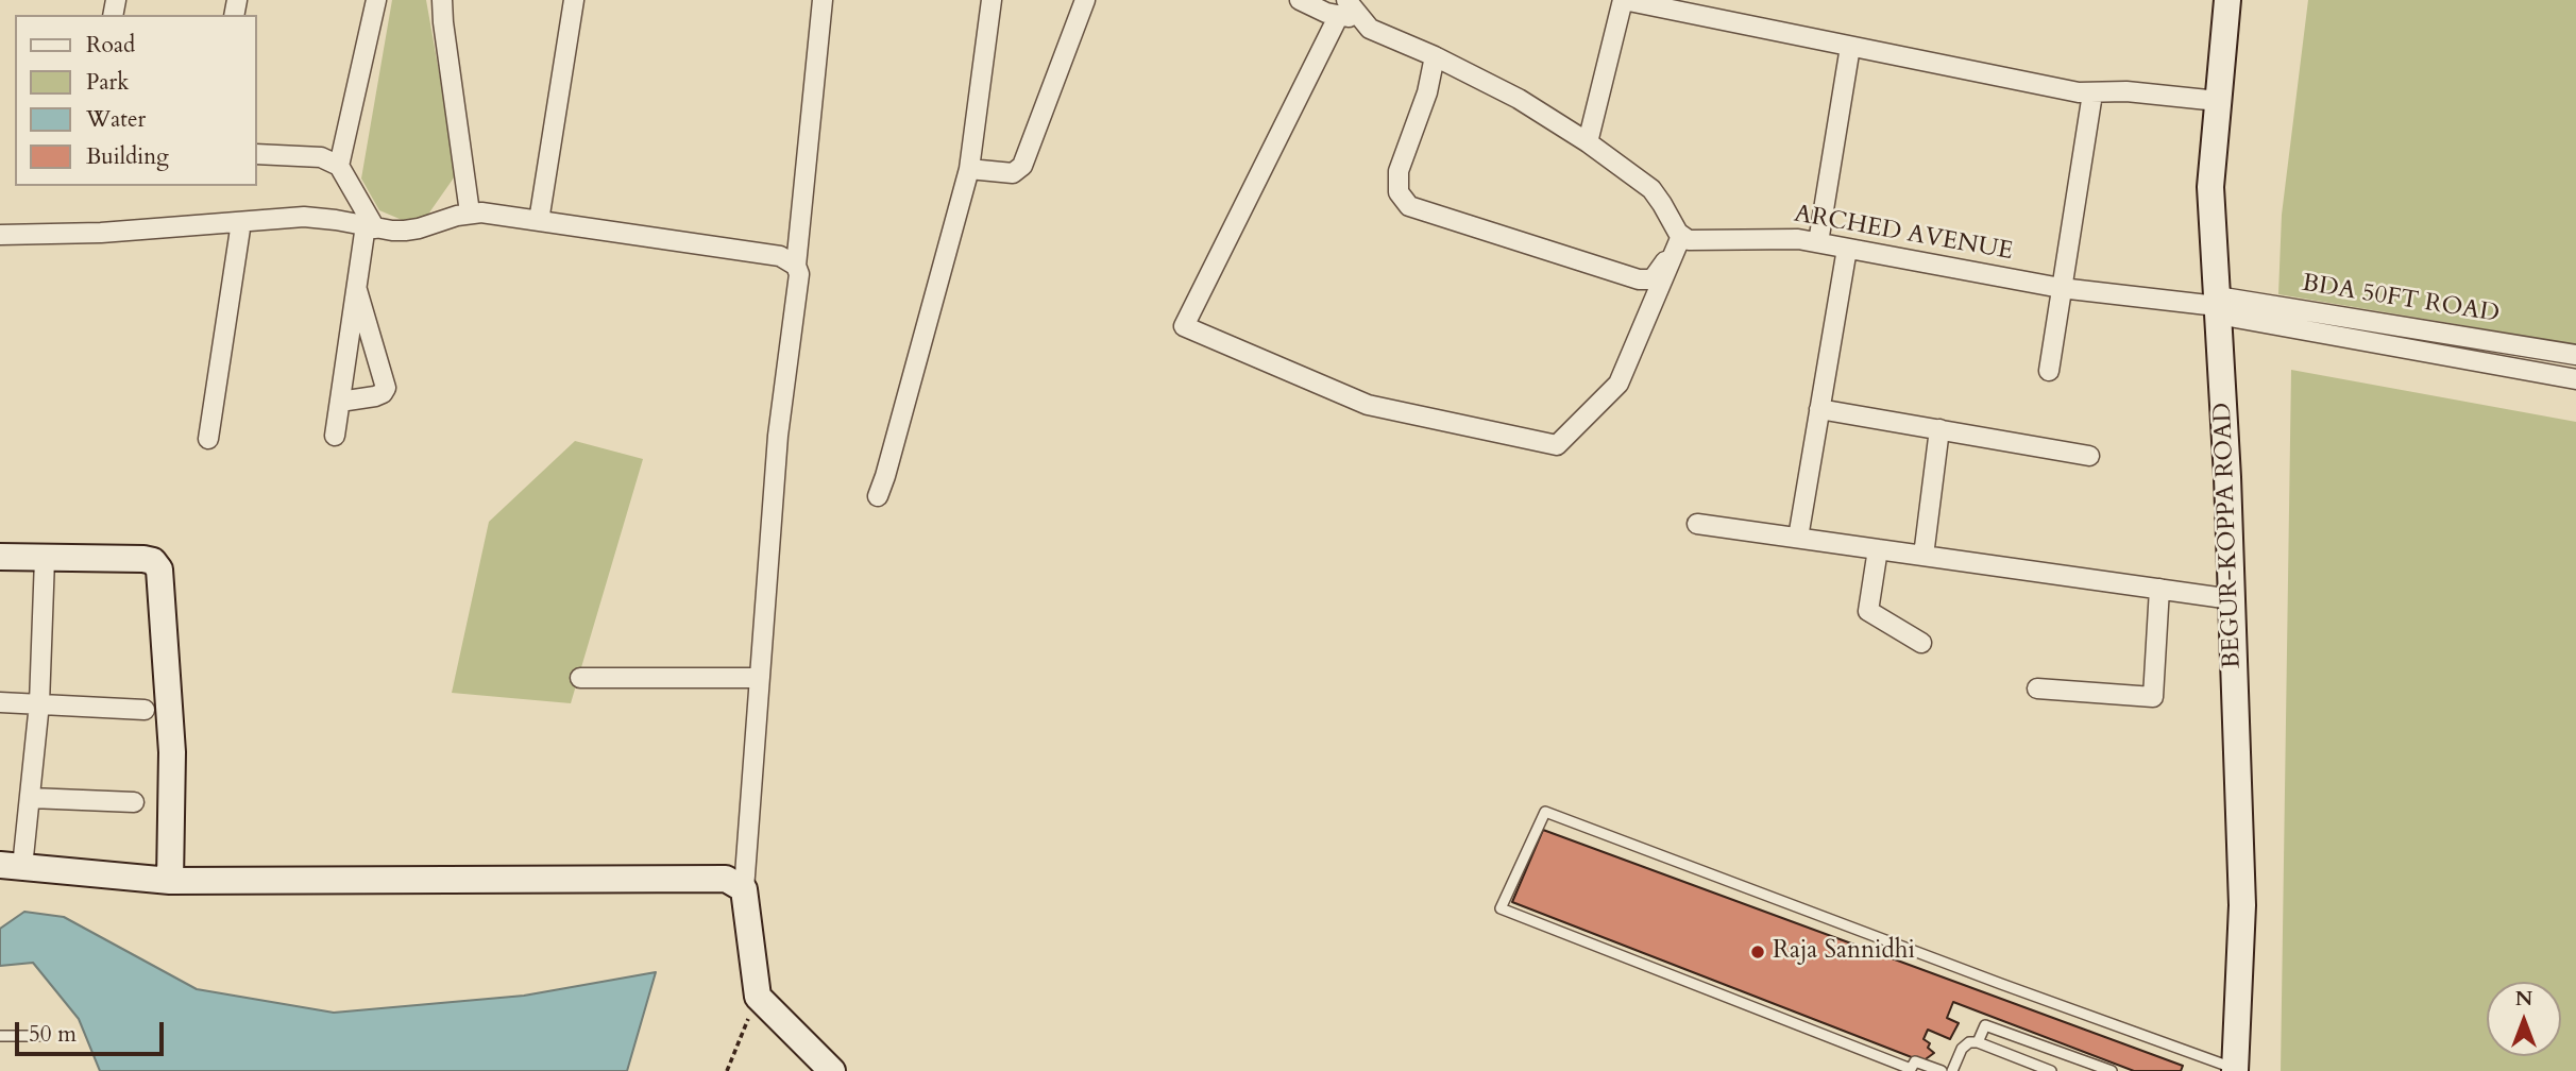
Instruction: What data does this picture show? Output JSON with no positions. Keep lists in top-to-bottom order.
{
  "streets": {
    "street": ["ARCHED AVENUE", "BDA 50FT ROAD", "BEGUR-KOPPA ROAD"]
  },
  "crossings": [
    ["ARCHED AVENUE", "BDA 50FT ROAD"],
    ["ARCHED AVENUE", "BEGUR-KOPPA ROAD"],
    ["BDA 50FT ROAD", "BEGUR-KOPPA ROAD"]
  ],
  "places": ["Raja Sannidhi"],
  "legend": [
    "Road",
    "Park",
    "Water",
    "Building"
  ],
  "scale_bar": "50 m",
  "north": "top"
}
